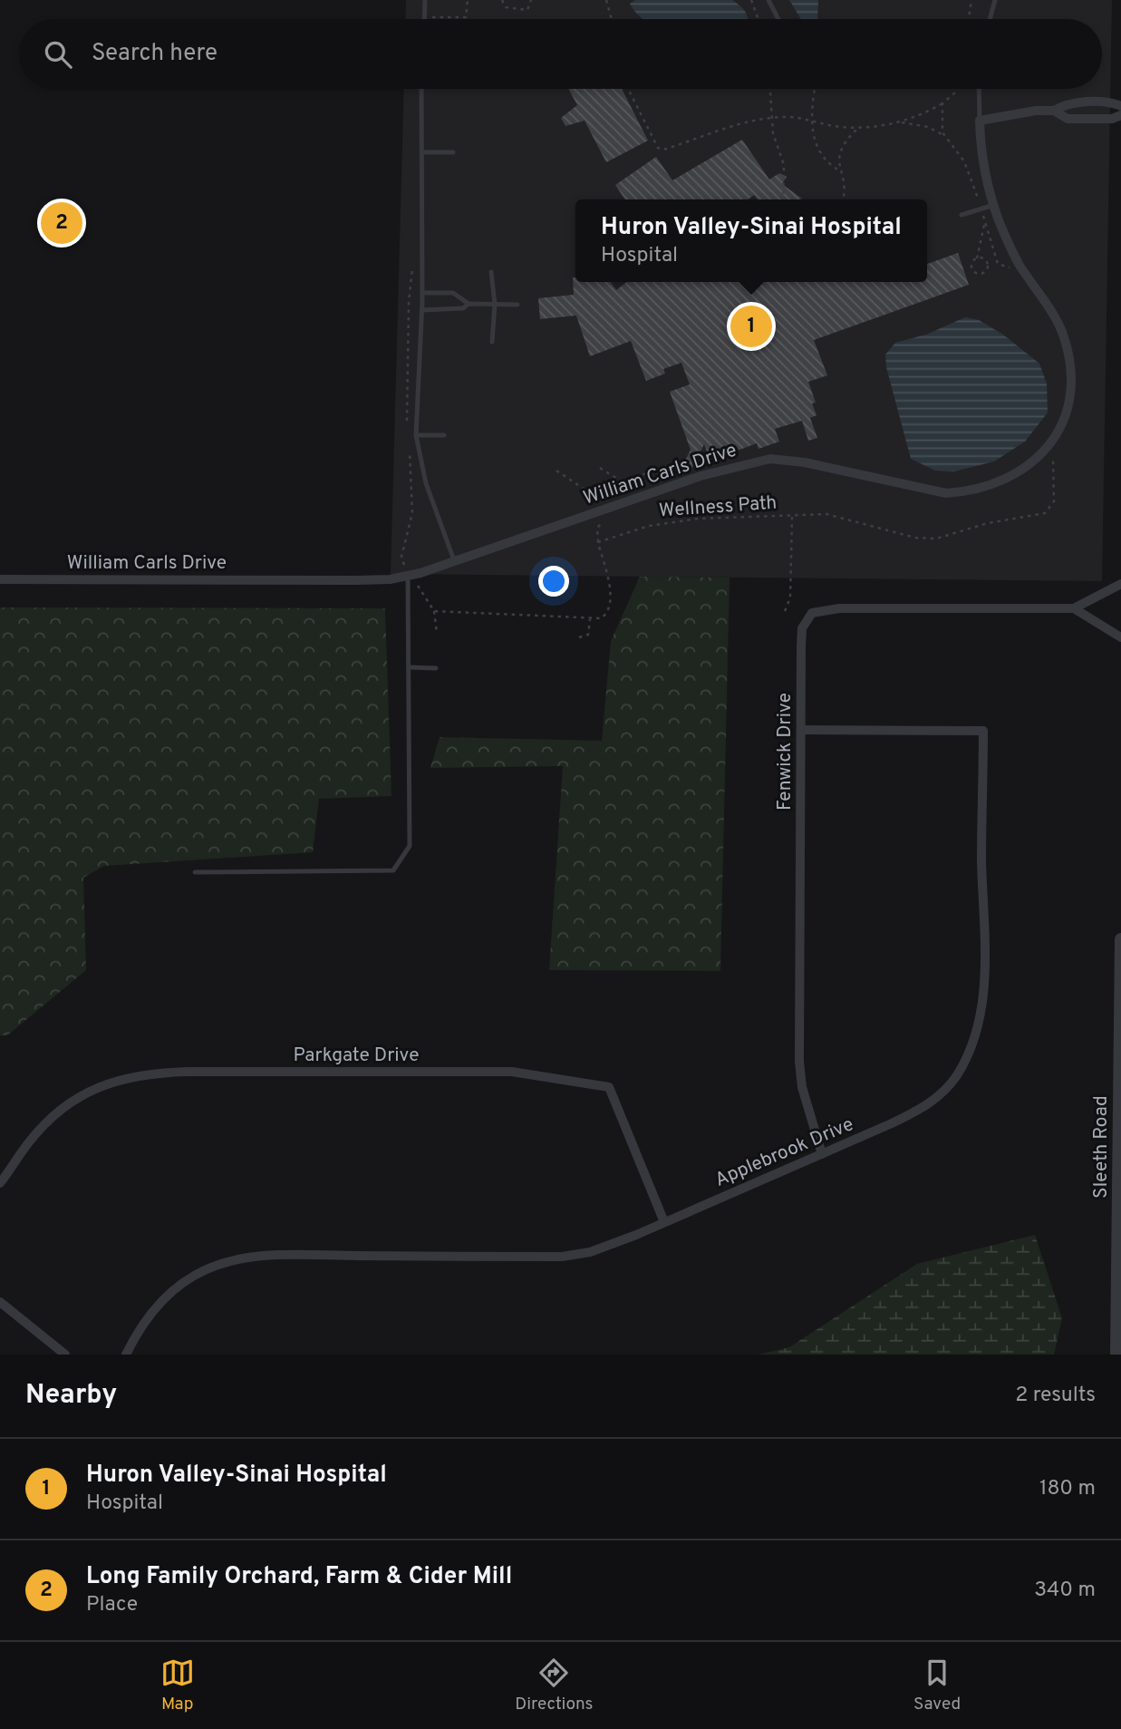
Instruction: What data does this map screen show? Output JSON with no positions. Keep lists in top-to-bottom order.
{
  "streets": {
    "street": [
      "William Carls Drive",
      "Fenwick Drive",
      "Parkgate Drive",
      "Sleeth Road",
      "Applebrook Drive"
    ],
    "path": ["Wellness Path"]
  },
  "crossings": [
    ["Fenwick Drive", "Applebrook Drive"],
    ["Parkgate Drive", "Applebrook Drive"]
  ],
  "page": {
    "search": "Search here",
    "pins": ["2", "1"],
    "popup": ["Huron Valley-Sinai Hospital", "Hospital"],
    "heading": ["Nearby", "2 results"],
    "list": [
      {
        "mark": "1",
        "name": "Huron Valley-Sinai Hospital",
        "note": "Hospital",
        "value": "180 m"
      },
      {
        "mark": "2",
        "name": "Long Family Orchard, Farm & Cider Mill",
        "note": "Place",
        "value": "340 m"
      }
    ],
    "nav": ["Map", "Directions", "Saved"]
  }
}
